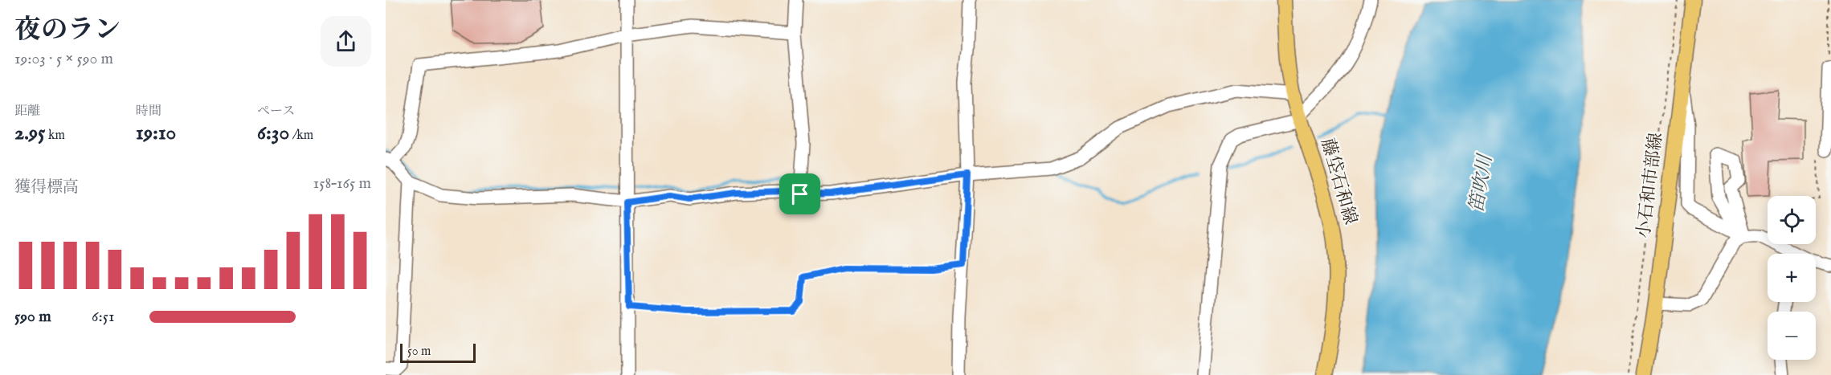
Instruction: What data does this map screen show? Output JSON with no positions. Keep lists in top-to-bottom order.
{
  "streets": {
    "main road": ["藤垈石和線", "小石和市部線"]
  },
  "water": ["笛吹川"],
  "scale_bar": "50 m",
  "page": {
    "heading": ["夜のラン", "19:03 · 5 × 590 m"],
    "stats": [
      ["距離", "2.95 km"],
      ["時間", "19:10"],
      ["ペース", "6:30 /km"]
    ],
    "chart": ["獲得標高", "158–165 m"],
    "map_buttons": ["+", "−"],
    "list": [
      {
        "name": "590 m",
        "note": "6:51"
      }
    ],
    "scale": "50 m"
  }
}
